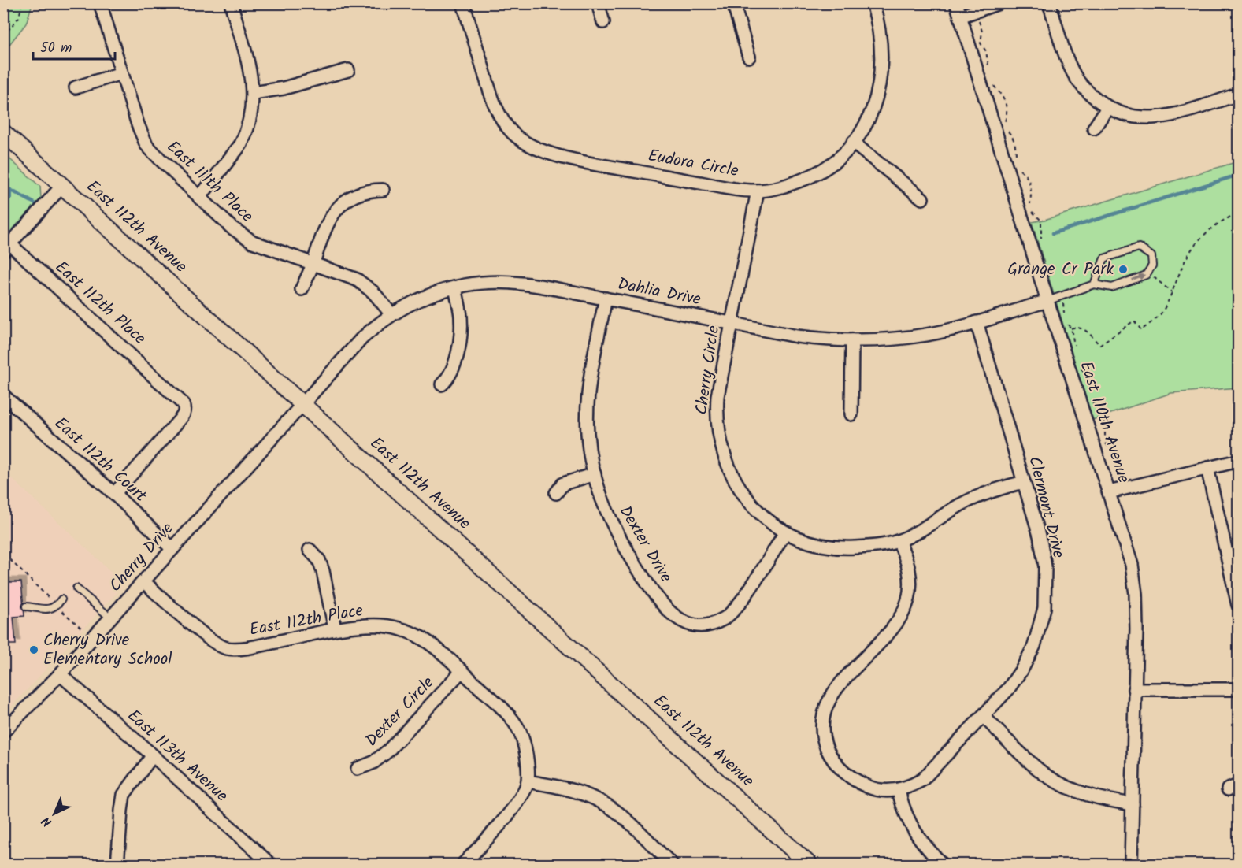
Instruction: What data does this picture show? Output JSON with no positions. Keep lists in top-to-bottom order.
{
  "streets": {
    "street": [
      "Eudora Circle",
      "East 111th Place",
      "East 112th Avenue",
      "Dahlia Drive",
      "East 112th Place",
      "Cherry Circle",
      "East 110th Avenue",
      "East 112th Court",
      "Clermont Drive",
      "Dexter Drive",
      "Cherry Drive",
      "Dexter Circle",
      "East 113th Avenue"
    ]
  },
  "crossings": [
    ["Eudora Circle", "Cherry Circle"],
    ["East 111th Place", "Dahlia Drive"],
    ["East 112th Avenue", "Dahlia Drive"],
    ["East 112th Avenue", "Cherry Drive"],
    ["Dahlia Drive", "Cherry Circle"],
    ["Dahlia Drive", "East 110th Avenue"],
    ["Dahlia Drive", "Clermont Drive"],
    ["Dahlia Drive", "Dexter Drive"],
    ["Dahlia Drive", "Cherry Drive"],
    ["East 112th Place", "East 112th Court"],
    ["East 112th Place", "Cherry Drive"],
    ["East 112th Place", "Dexter Circle"],
    ["Cherry Circle", "Clermont Drive"],
    ["Cherry Circle", "Dexter Drive"],
    ["East 112th Court", "Cherry Drive"],
    ["Cherry Drive", "East 113th Avenue"]
  ],
  "places": ["Grange Cr Park", "Cherry Drive Elementary School"],
  "scale_bar": "50 m",
  "north": "bottom left"
}
